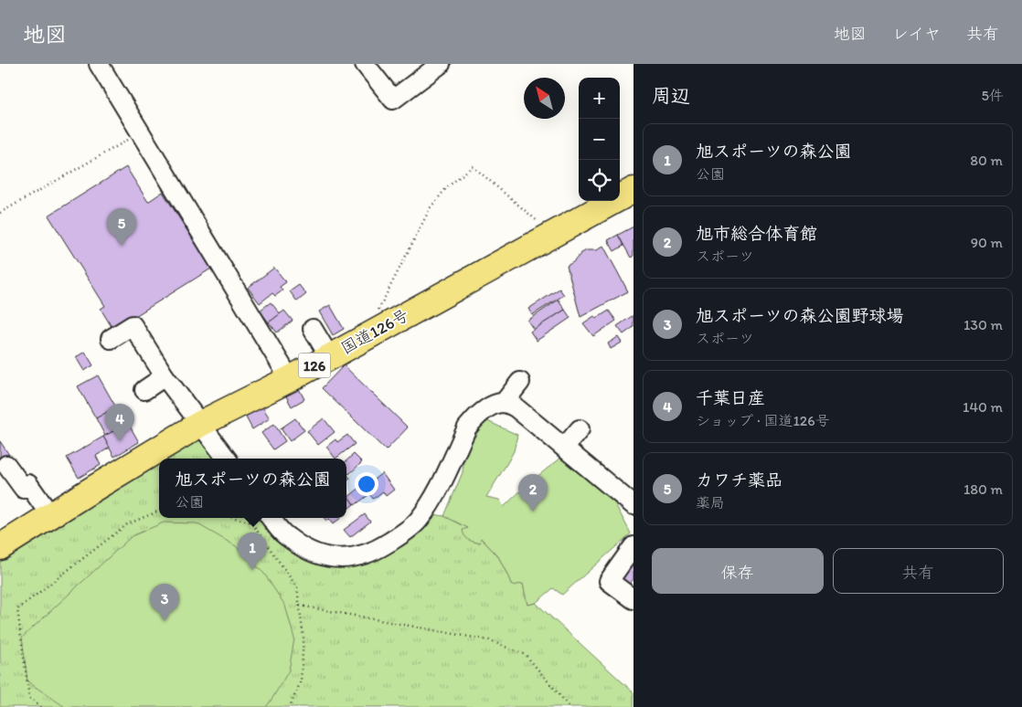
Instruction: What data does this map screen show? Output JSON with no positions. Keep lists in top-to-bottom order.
{
  "streets": {
    "highway": ["国道126号", "126"]
  },
  "north": "top left",
  "page": {
    "header": "地図",
    "nav": ["地図", "レイヤ", "共有"],
    "heading": ["周辺", "5件"],
    "map_buttons": ["+", "−"],
    "list": [
      {
        "mark": "1",
        "name": "旭スポーツの森公園",
        "note": "公園",
        "value": "80 m"
      },
      {
        "mark": "2",
        "name": "旭市総合体育館",
        "note": "スポーツ",
        "value": "90 m"
      },
      {
        "mark": "3",
        "name": "旭スポーツの森公園野球場",
        "note": "スポーツ",
        "value": "130 m"
      },
      {
        "mark": "4",
        "name": "千葉日産",
        "note": "ショップ · 国道126号",
        "value": "140 m"
      },
      {
        "mark": "5",
        "name": "カワチ薬品",
        "note": "薬局",
        "value": "180 m"
      }
    ],
    "pins": [
      "5",
      "4",
      "2",
      "1",
      "3"
    ],
    "popup": ["旭スポーツの森公園", "公園"],
    "buttons": ["保存", "共有"]
  }
}
